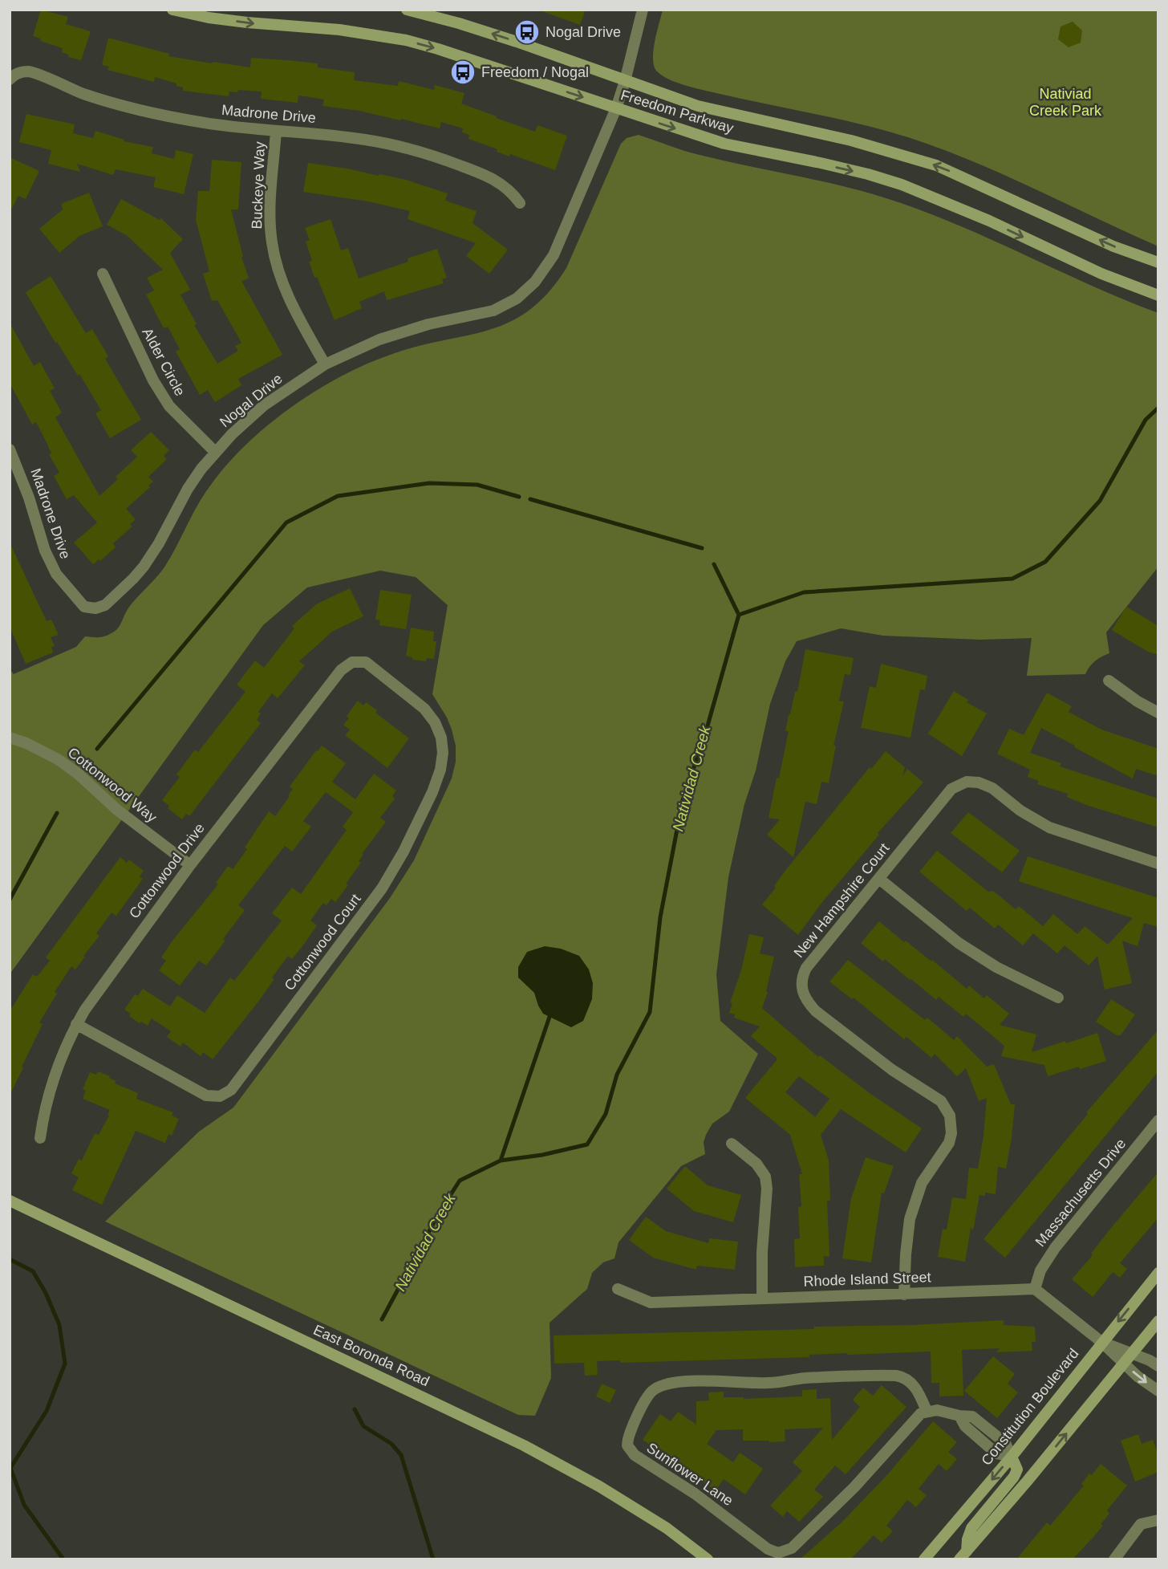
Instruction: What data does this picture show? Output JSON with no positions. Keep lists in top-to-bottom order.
{
  "streets": {
    "main road": ["Freedom Parkway", "East Boronda Road", "Constitution Boulevard"],
    "street": [
      "Madrone Drive",
      "Buckeye Way",
      "Alder Circle",
      "Nogal Drive",
      "Cottonwood Way",
      "Cottonwood Drive",
      "New Hampshire Court",
      "Cottonwood Court",
      "Massachusetts Drive",
      "Rhode Island Street",
      "Sunflower Lane"
    ]
  },
  "crossings": [
    ["Freedom Parkway", "Nogal Drive"],
    ["Madrone Drive", "Buckeye Way"],
    ["Madrone Drive", "Nogal Drive"],
    ["Buckeye Way", "Nogal Drive"],
    ["Alder Circle", "Nogal Drive"],
    ["Cottonwood Way", "Cottonwood Drive"],
    ["Cottonwood Drive", "Cottonwood Court"],
    ["New Hampshire Court", "Rhode Island Street"],
    ["Massachusetts Drive", "Rhode Island Street"]
  ],
  "water": ["Natividad Creek"],
  "parks": ["Nativiad Creek Park"],
  "places": {
    "bus stop": ["Nogal Drive", "Freedom / Nogal"]
  }
}
